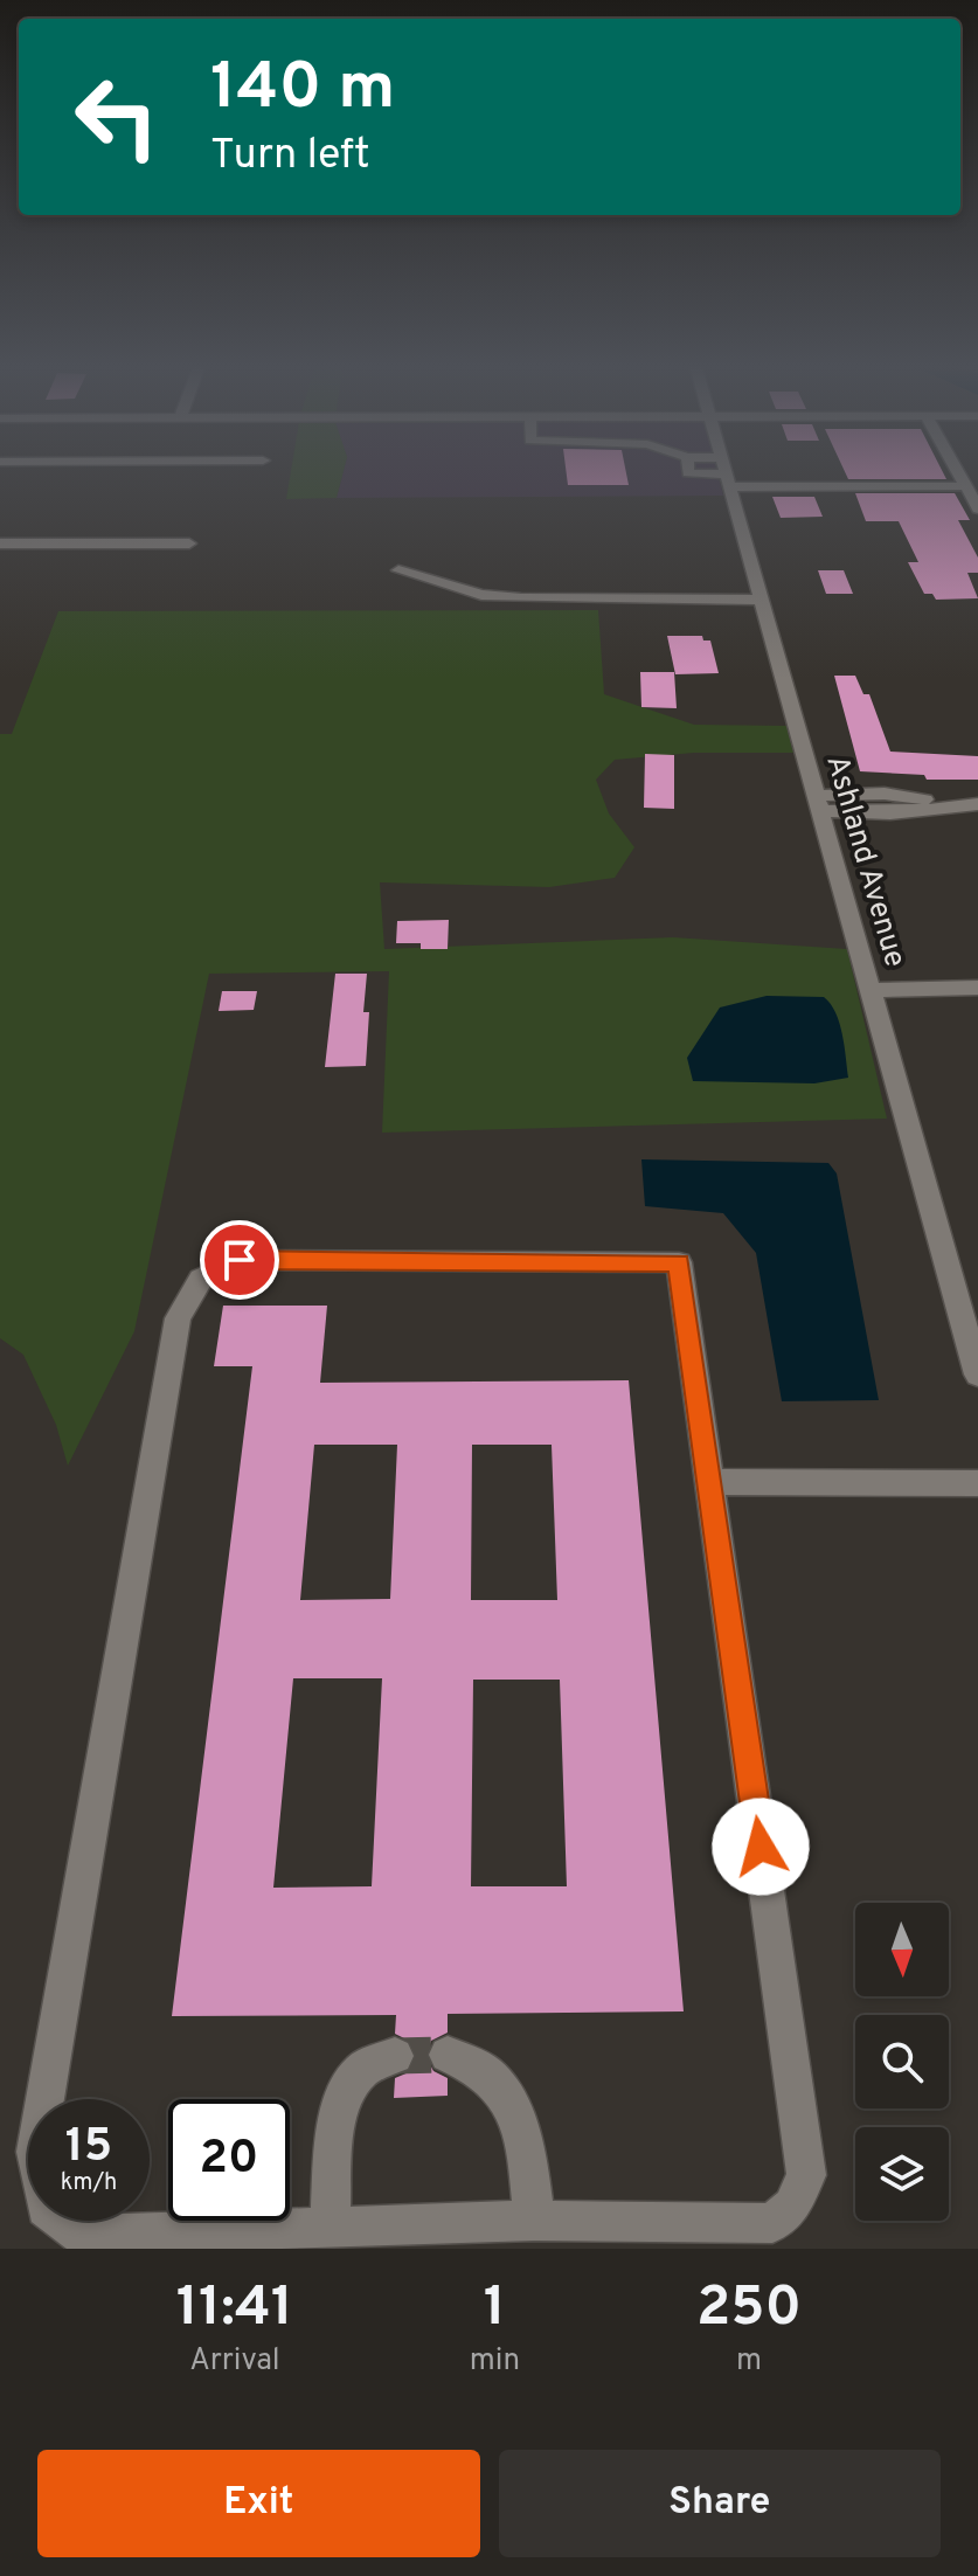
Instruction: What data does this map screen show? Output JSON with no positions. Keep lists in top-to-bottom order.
{
  "streets": {
    "street": ["Ashland Avenue"]
  },
  "north": "bottom",
  "page": {
    "turn": ["140 m", "Turn left"],
    "speed": "15 km/h",
    "limit": "20",
    "eta": [
      "11:41",
      "Arrival",
      "1",
      "min",
      "250",
      "m"
    ],
    "buttons": ["Exit", "Share"]
  }
}
